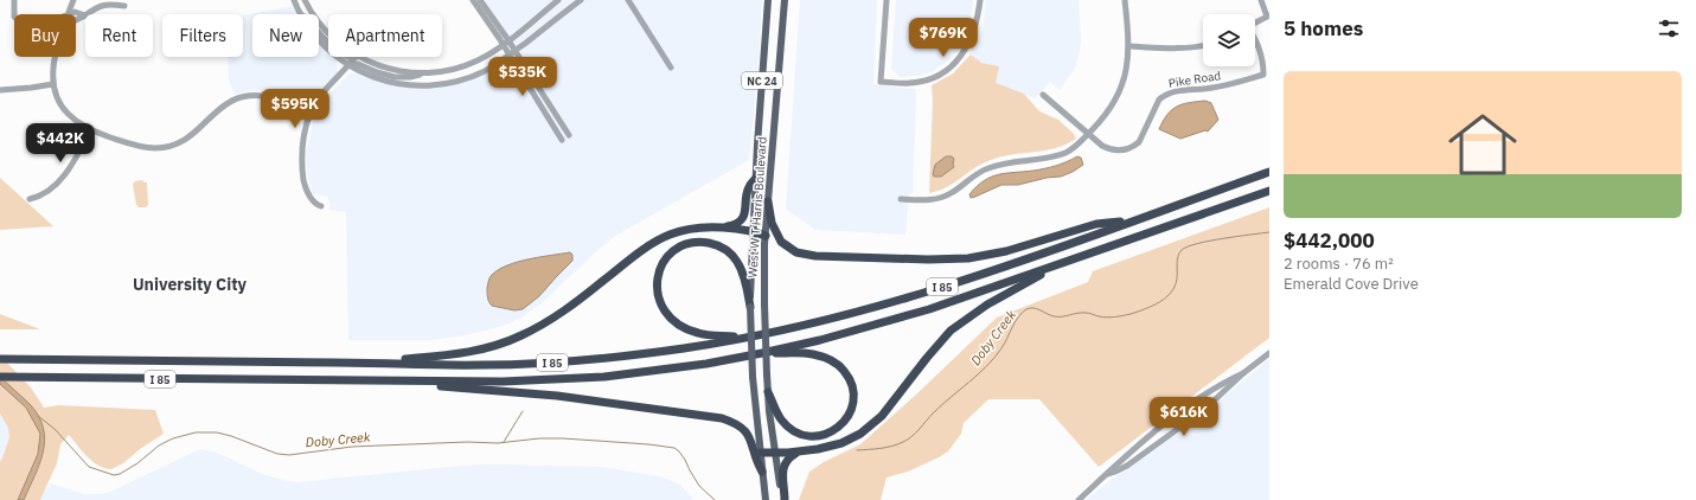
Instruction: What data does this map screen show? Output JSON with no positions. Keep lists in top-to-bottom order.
{
  "streets": {
    "highway": ["I 85"],
    "main road": ["NC 24", "West W T Harris Boulevard"],
    "street": ["Pike Road"]
  },
  "districts": ["University City"],
  "water": ["Doby Creek"],
  "page": {
    "heading": "5 homes",
    "chip": [
      "Buy",
      "Rent",
      "Filters",
      "New",
      "Apartment"
    ],
    "price": [
      "$769K",
      "$535K",
      "$595K",
      "$442K",
      "$616K"
    ],
    "list": [
      {
        "name": "$442,000",
        "note": "2 rooms · 76 m² · Emerald Cove Drive"
      }
    ]
  }
}
